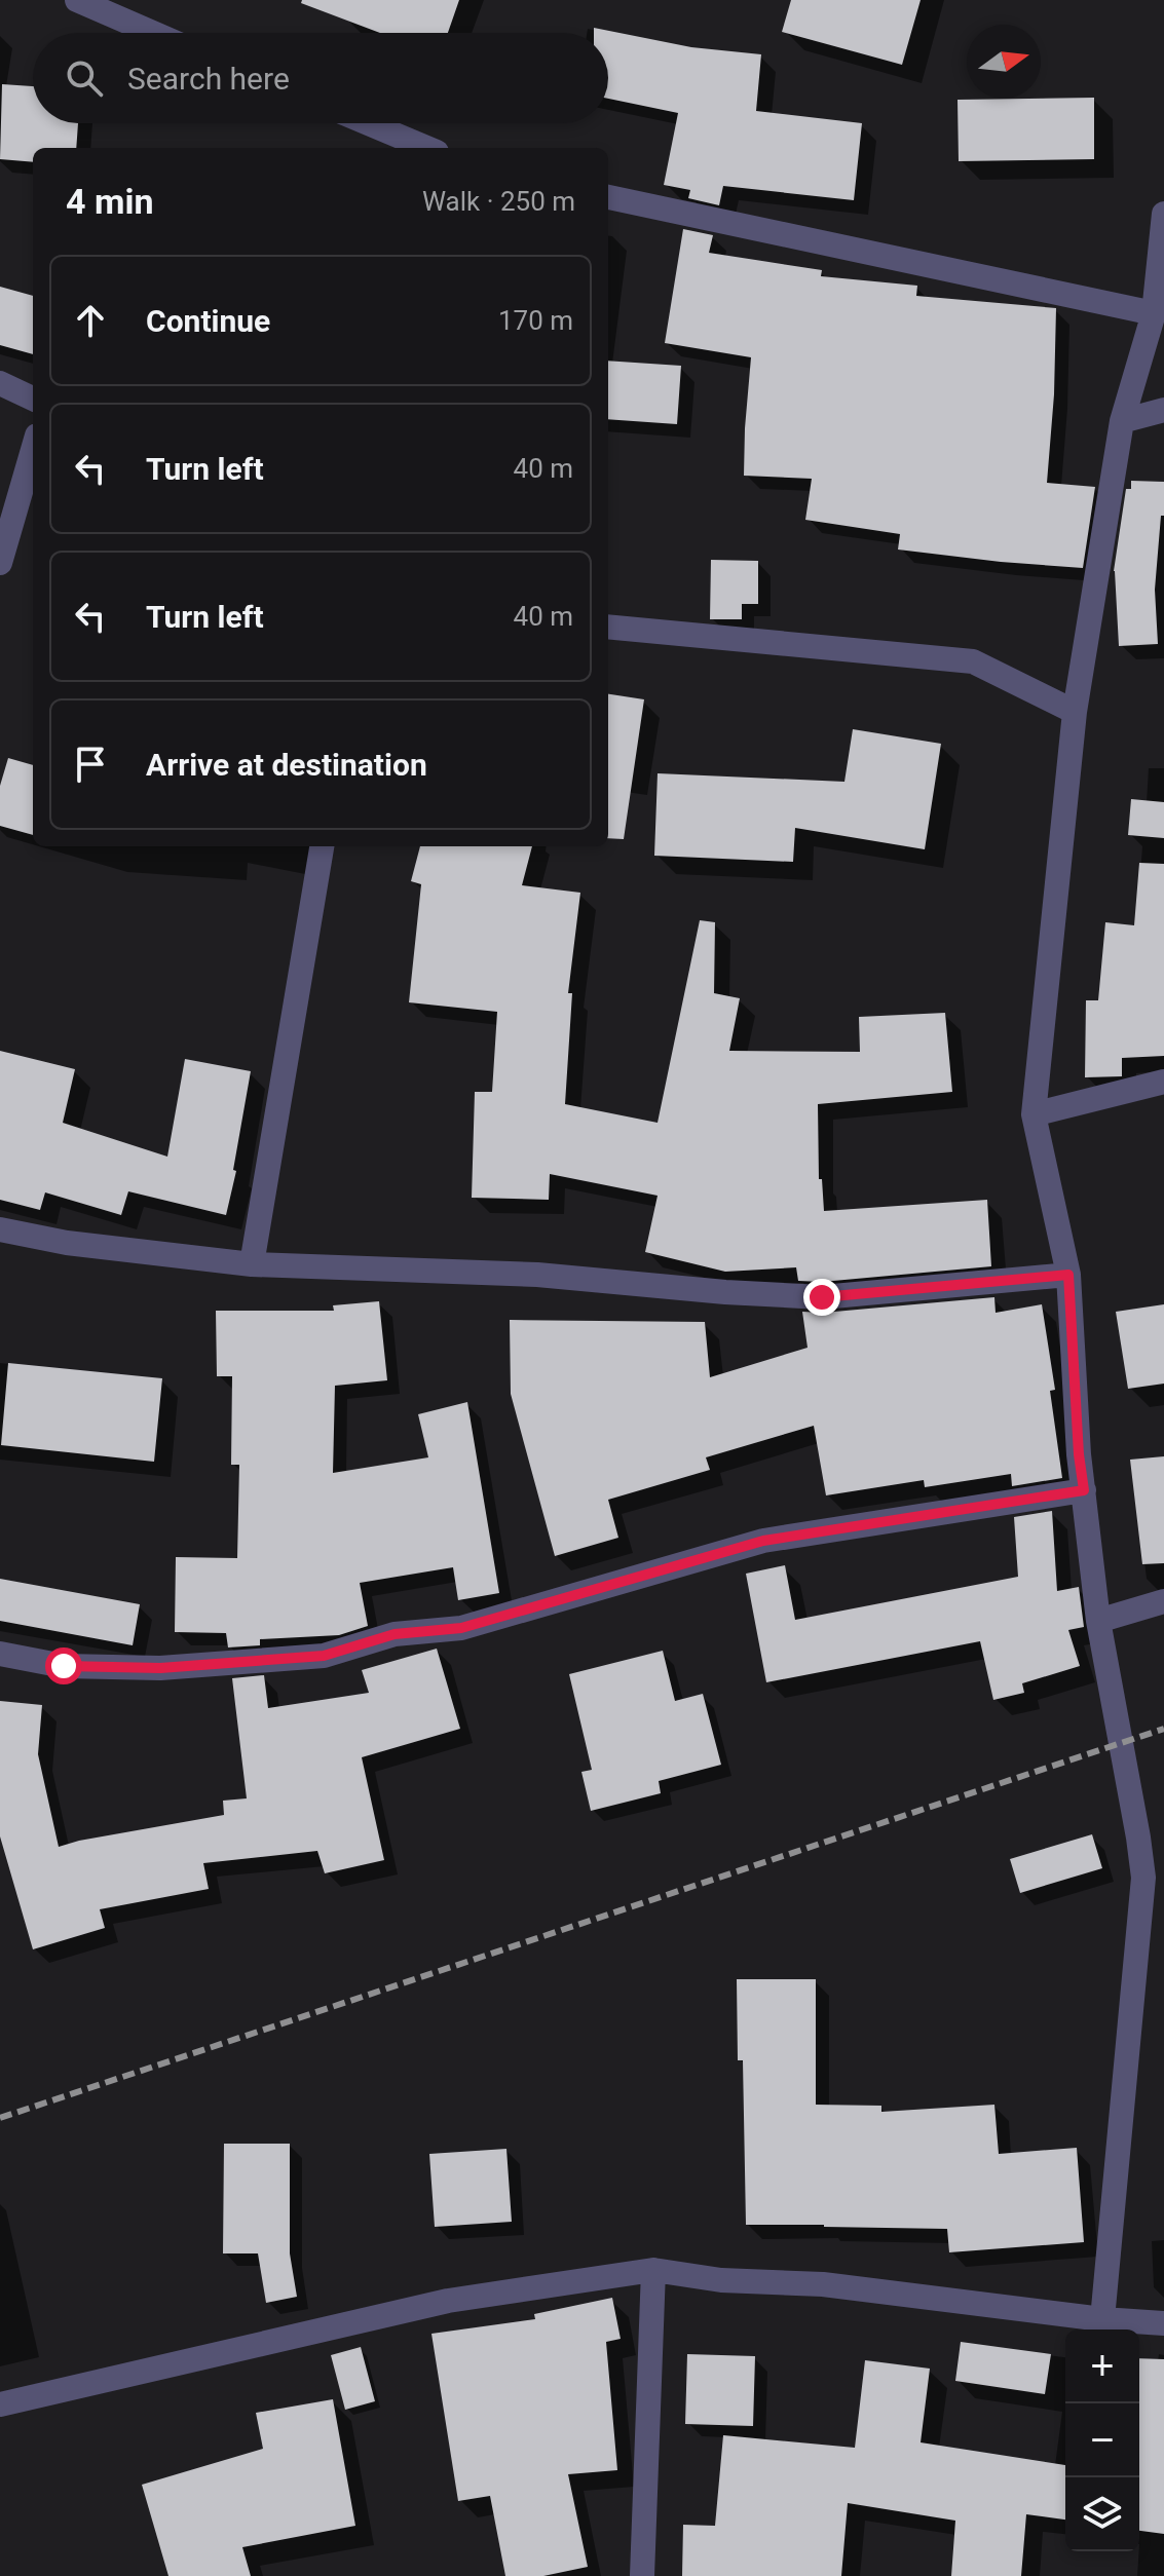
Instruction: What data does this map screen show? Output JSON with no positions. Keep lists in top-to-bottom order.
{
  "north": "right",
  "page": {
    "search": "Search here",
    "heading": ["4 min", "Walk · 250 m"],
    "list": [
      ["Continue", "170 m"],
      ["Turn left", "40 m"],
      ["Turn left", "40 m"],
      "Arrive at destination"
    ],
    "map_buttons": ["+", "−"]
  }
}
